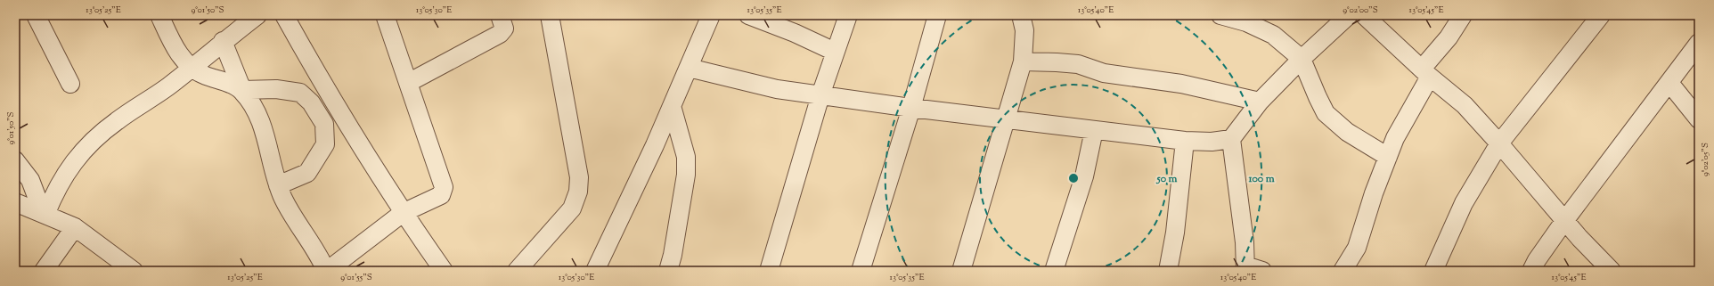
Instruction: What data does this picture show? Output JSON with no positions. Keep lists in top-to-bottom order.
{
  "coordinates": [
    "13°05'25\"E",
    "9°01'50\"S",
    "13°05'30\"E",
    "13°05'35\"E",
    "13°05'40\"E",
    "9°02'00\"S",
    "13°05'45\"E",
    "9°02'05\"S",
    "9°01'55\"S"
  ],
  "rings": ["50 m", "100 m"]
}
